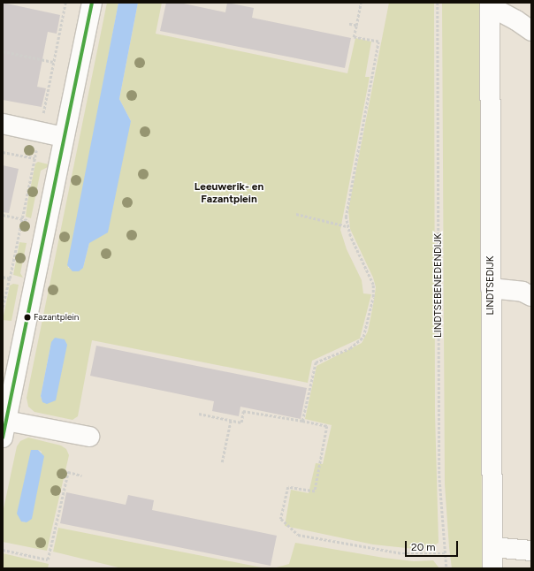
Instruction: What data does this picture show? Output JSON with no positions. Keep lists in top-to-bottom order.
{
  "streets": {
    "street": ["LINDTSEDIJK"],
    "path": ["LINDTSEBENEDENDIJK"]
  },
  "districts": ["Leeuwerik- en Fazantplein"],
  "places": ["Fazantplein"],
  "scale_bar": "20 m"
}
